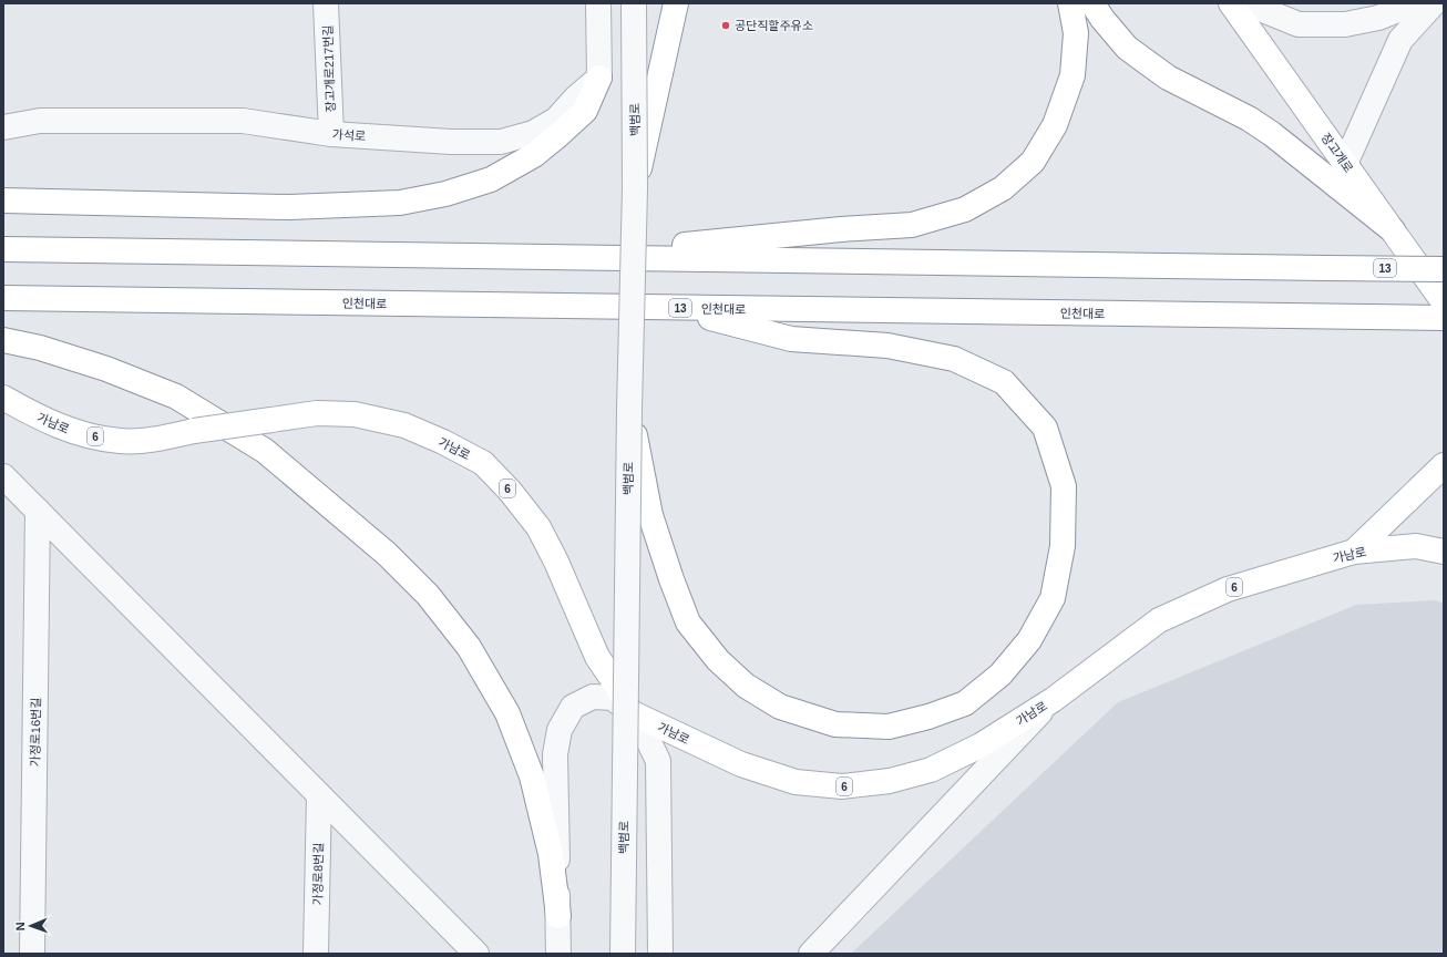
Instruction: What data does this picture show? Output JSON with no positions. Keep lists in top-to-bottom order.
{
  "streets": {
    "main road": [
      "장고개로",
      "13",
      "인천대로",
      "가남로",
      "6"
    ],
    "street": [
      "장고개로217번길",
      "백범로",
      "가석로",
      "가정로16번길",
      "가정로8번길"
    ]
  },
  "crossings": [
    ["장고개로217번길", "가석로"]
  ],
  "places": ["공단직할주유소"],
  "north": "left"
}
